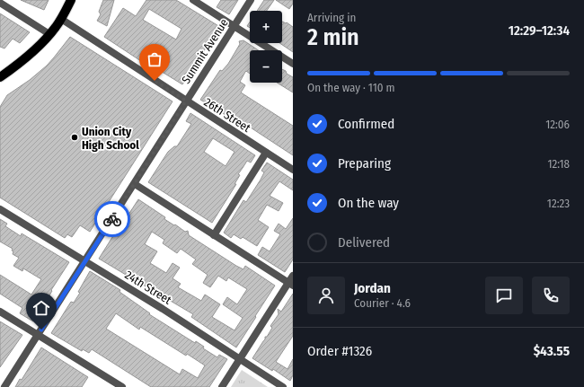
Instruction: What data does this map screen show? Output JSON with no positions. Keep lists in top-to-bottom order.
{
  "streets": {
    "street": ["Summit Avenue", "26th Street", "24th Street"]
  },
  "crossings": [
    ["Summit Avenue", "26th Street"],
    ["Summit Avenue", "24th Street"]
  ],
  "places": ["Union City High School"],
  "page": {
    "heading": ["2 min", "Arriving in", "12:29–12:34"],
    "panel": [
      "Jordan",
      "Courier · 4.6",
      "Order #1326",
      "$43.55"
    ],
    "map_buttons": ["+", "−"],
    "bar": "On the way · 110 m",
    "list": [
      ["Confirmed", "12:06"],
      ["Preparing", "12:18"],
      ["On the way", "12:23"],
      "Delivered"
    ]
  }
}
